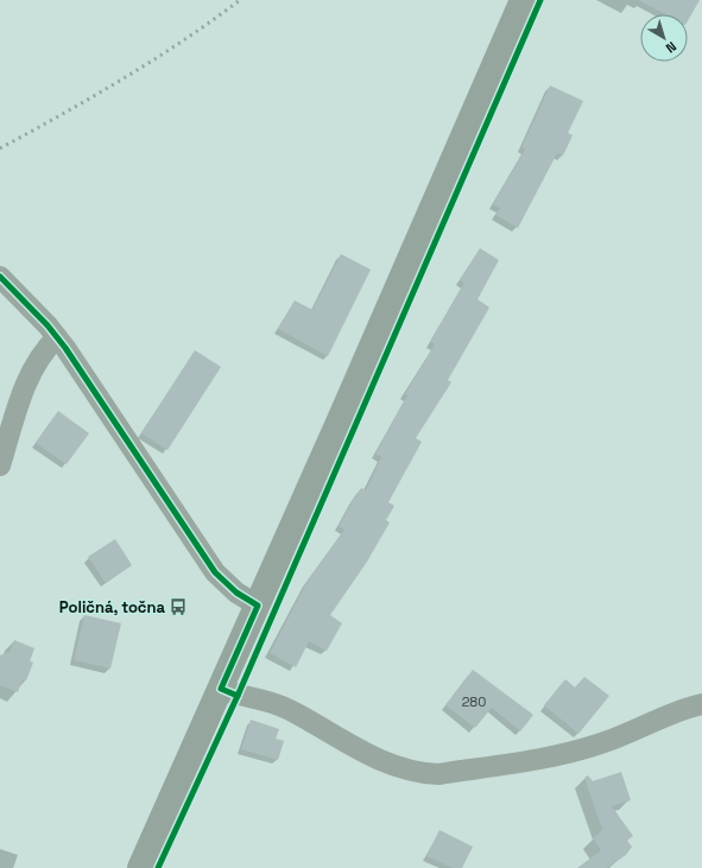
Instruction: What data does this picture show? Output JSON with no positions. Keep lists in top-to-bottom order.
{
  "places": {
    "bus stop": ["Poličná, točna"]
  },
  "house_numbers": ["280"],
  "north": "bottom right"
}
